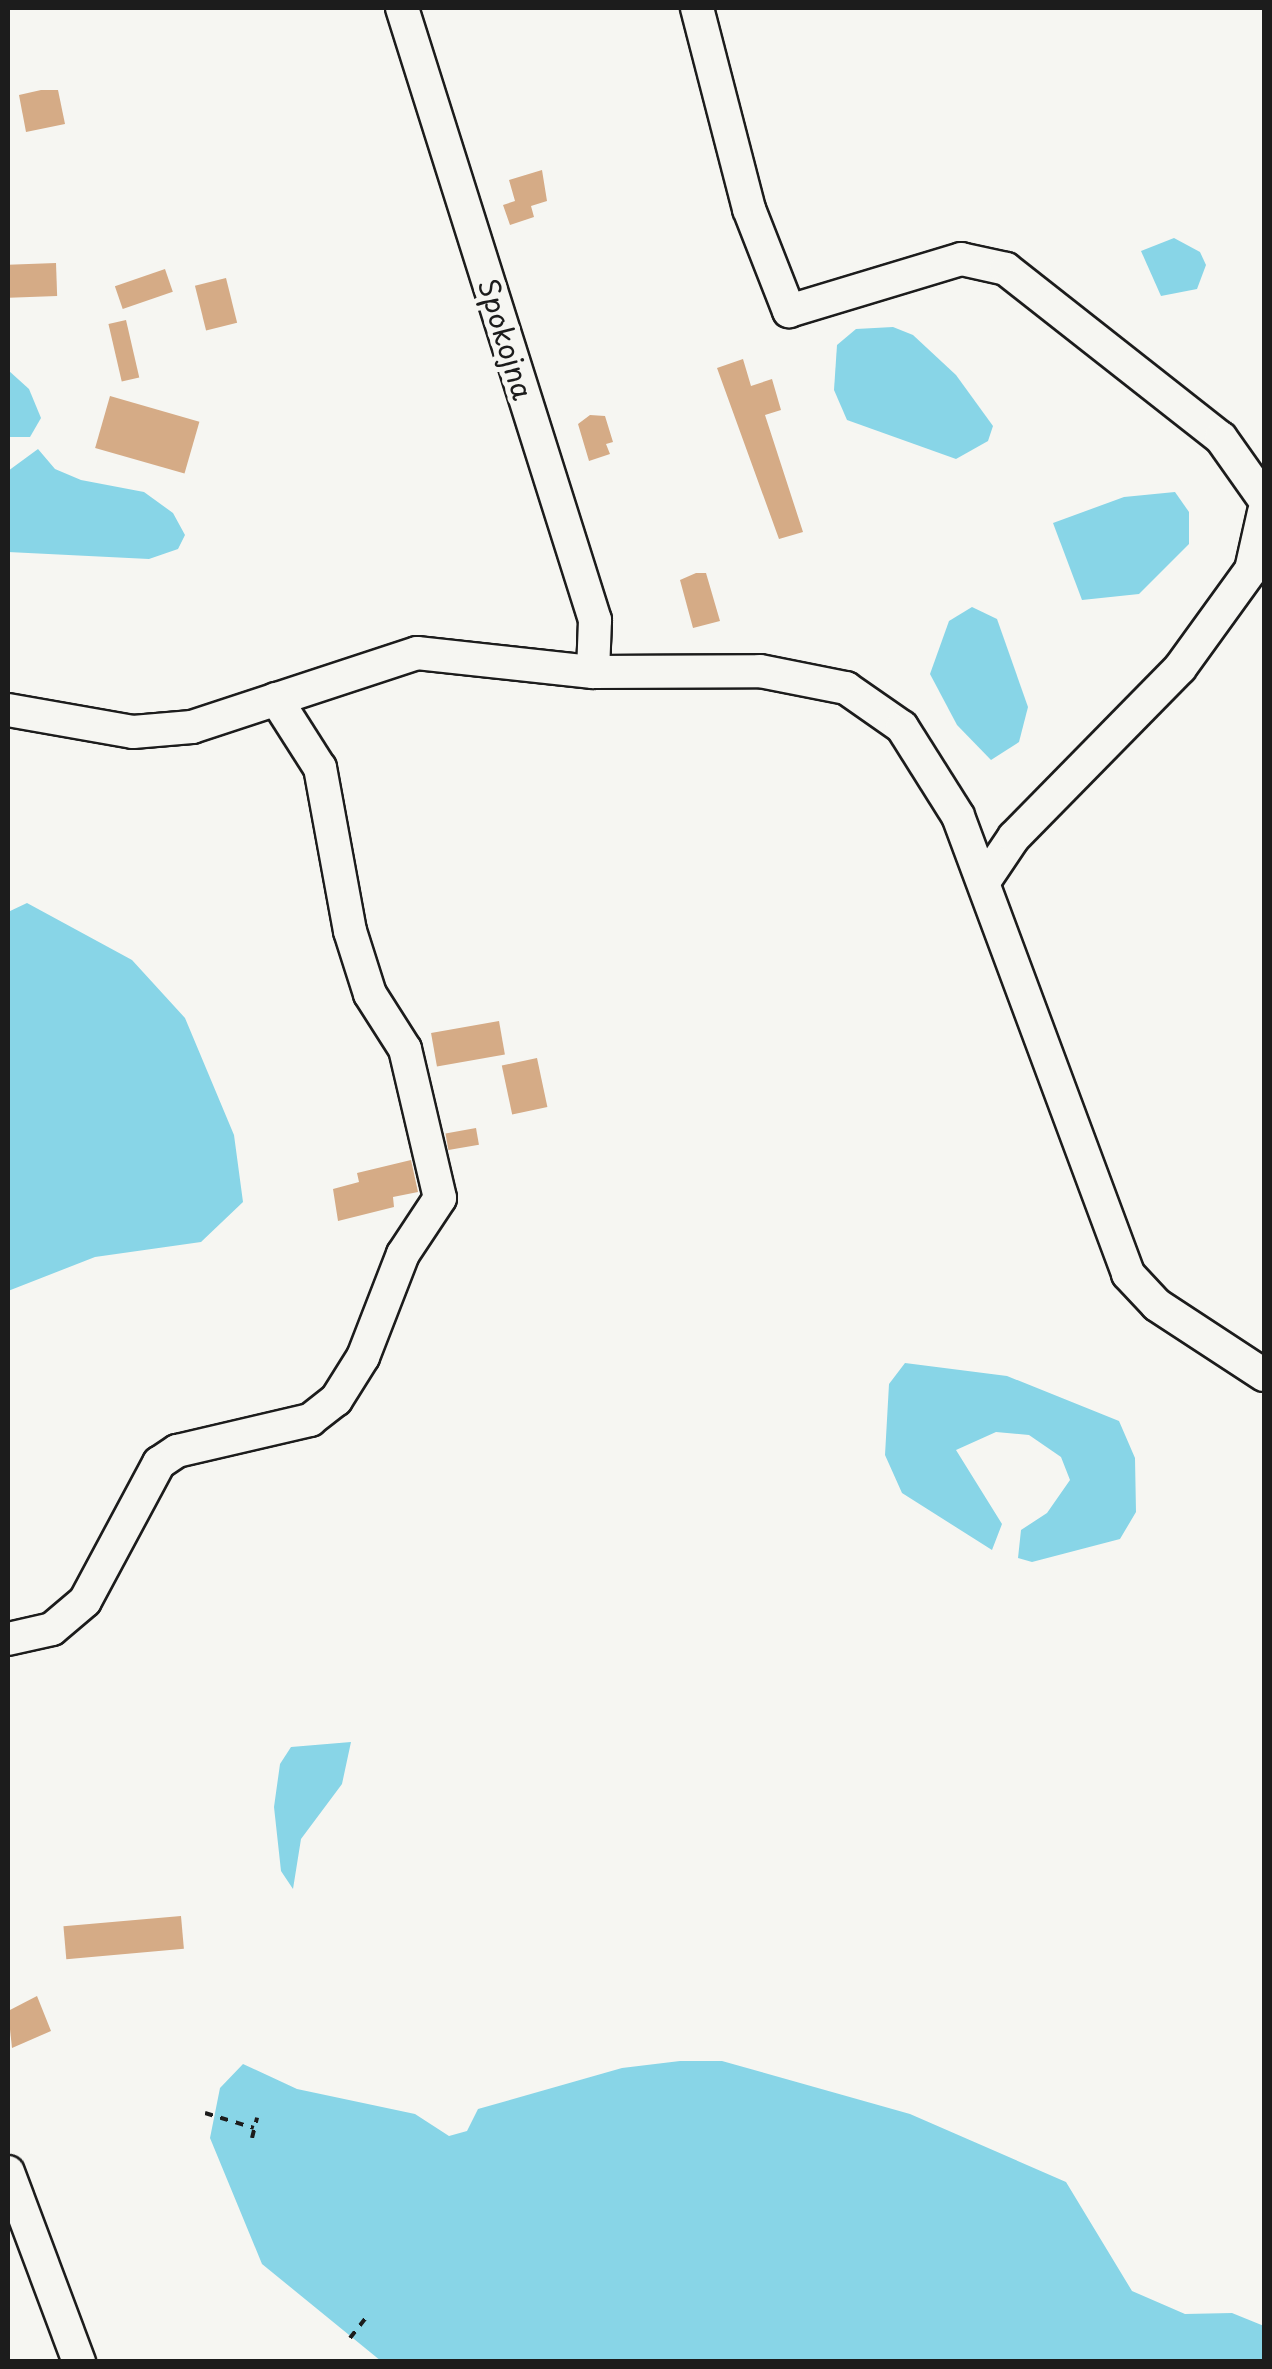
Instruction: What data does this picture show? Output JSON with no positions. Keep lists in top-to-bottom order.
{
  "streets": {
    "street": ["Spokojna"]
  }
}
